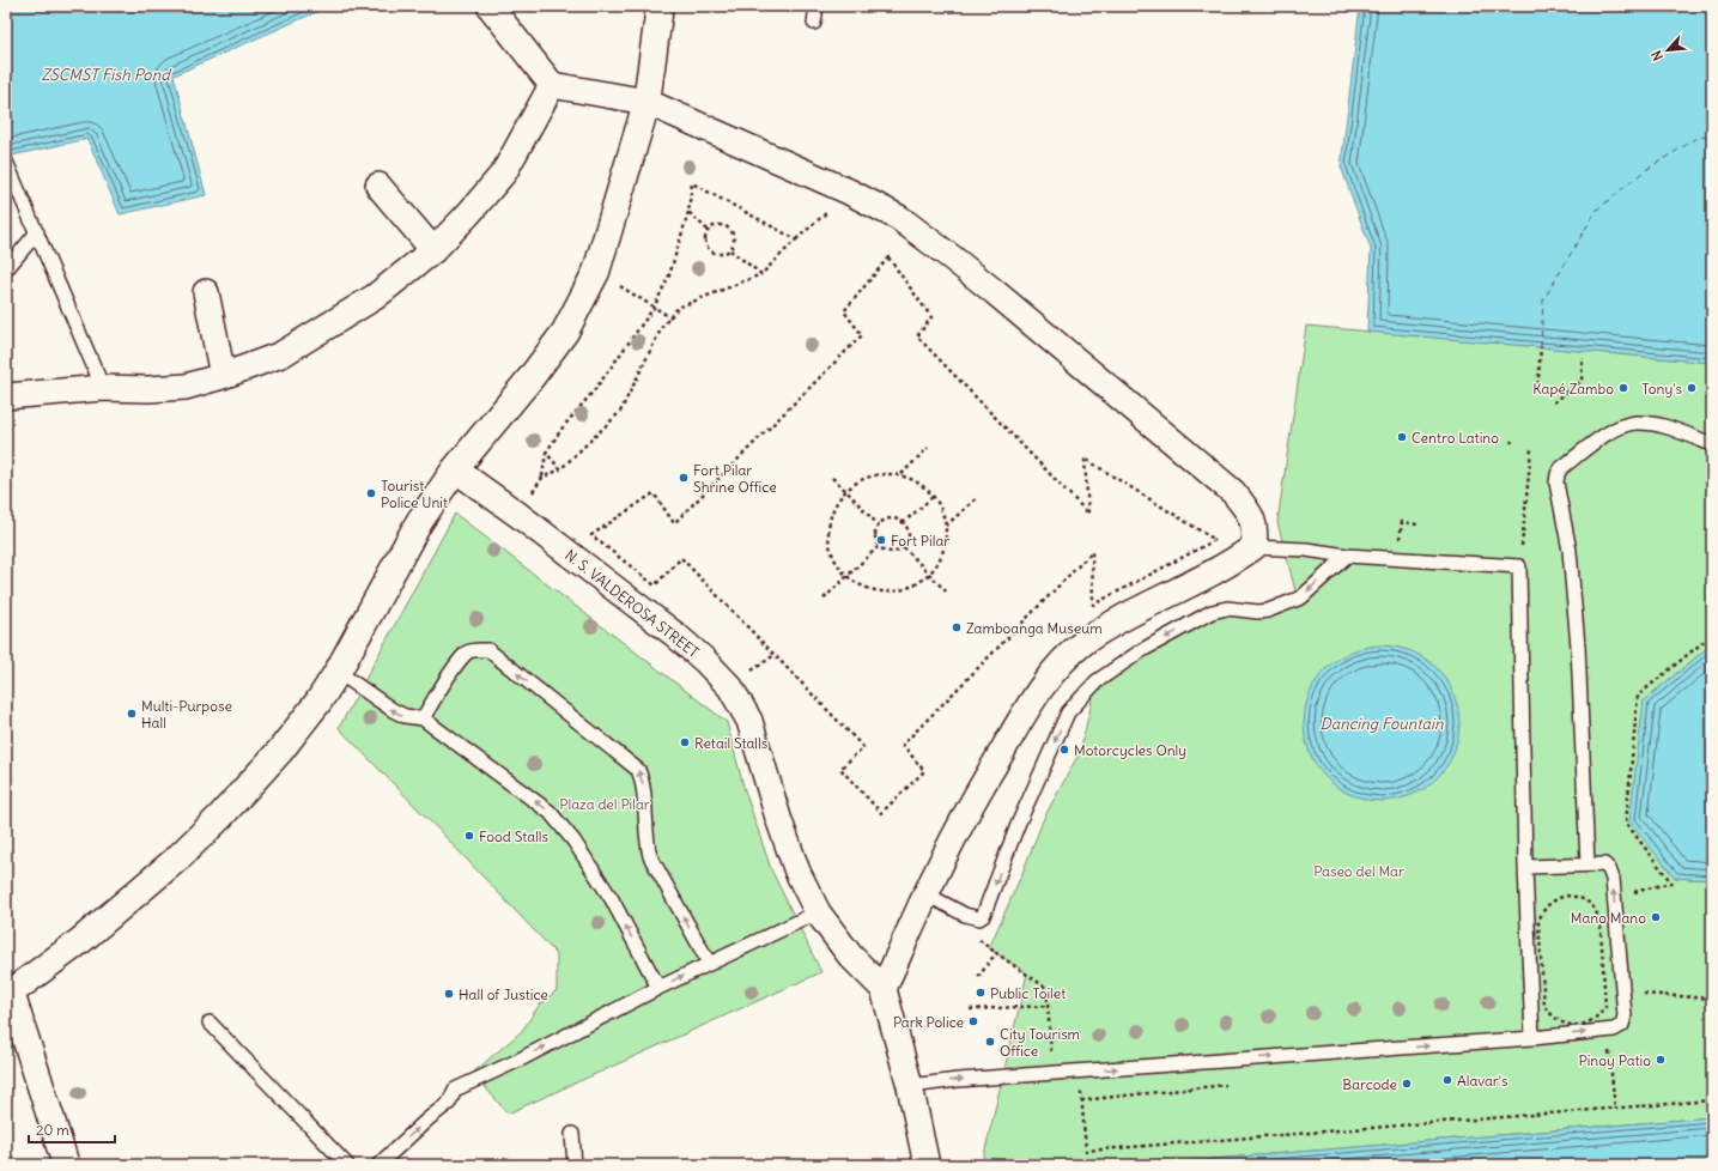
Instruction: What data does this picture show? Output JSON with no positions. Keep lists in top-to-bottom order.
{
  "streets": {
    "street": ["N. S. VALDEROSA STREET"]
  },
  "water": ["ZSCMST Fish Pond", "Dancing Fountain"],
  "parks": ["Plaza del Pilar", "Paseo del Mar"],
  "places": [
    "Kapé Zambo",
    "Tony's",
    "Centro Latino",
    "Fort Pilar Shrine Office",
    "Tourist Police Unit",
    "Fort Pilar",
    "Zamboanga Museum",
    "Multi-Purpose Hall",
    "Retail Stalls",
    "Motorcycles Only",
    "Food Stalls",
    "Mano Mano",
    "Public Toilet",
    "Hall of Justice",
    "Park Police",
    "City Tourism Office",
    "Pinoy Patio",
    "Alavar's",
    "Barcode"
  ],
  "scale_bar": "20 m",
  "north": "bottom left"
}
